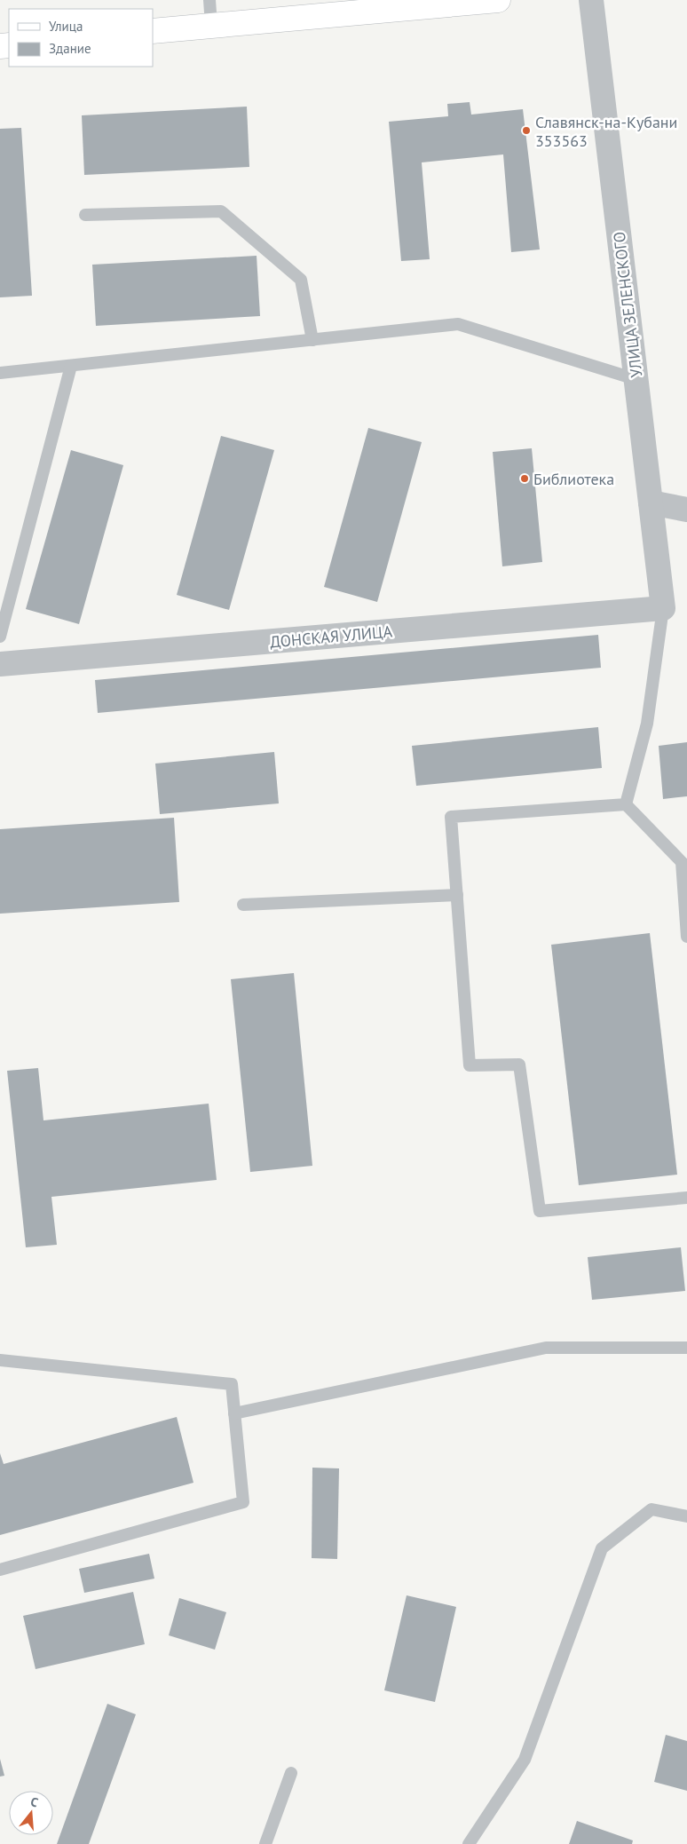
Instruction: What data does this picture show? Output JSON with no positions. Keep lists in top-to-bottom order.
{
  "streets": {
    "street": ["УЛИЦА ЗЕЛЕНСКОГО", "ДОНСКАЯ УЛИЦА"]
  },
  "crossings": [
    ["УЛИЦА ЗЕЛЕНСКОГО", "ДОНСКАЯ УЛИЦА"]
  ],
  "places": ["Славянск-на-Кубани 353563", "Библиотека"],
  "legend": ["Улица", "Здание"],
  "north": "top"
}
